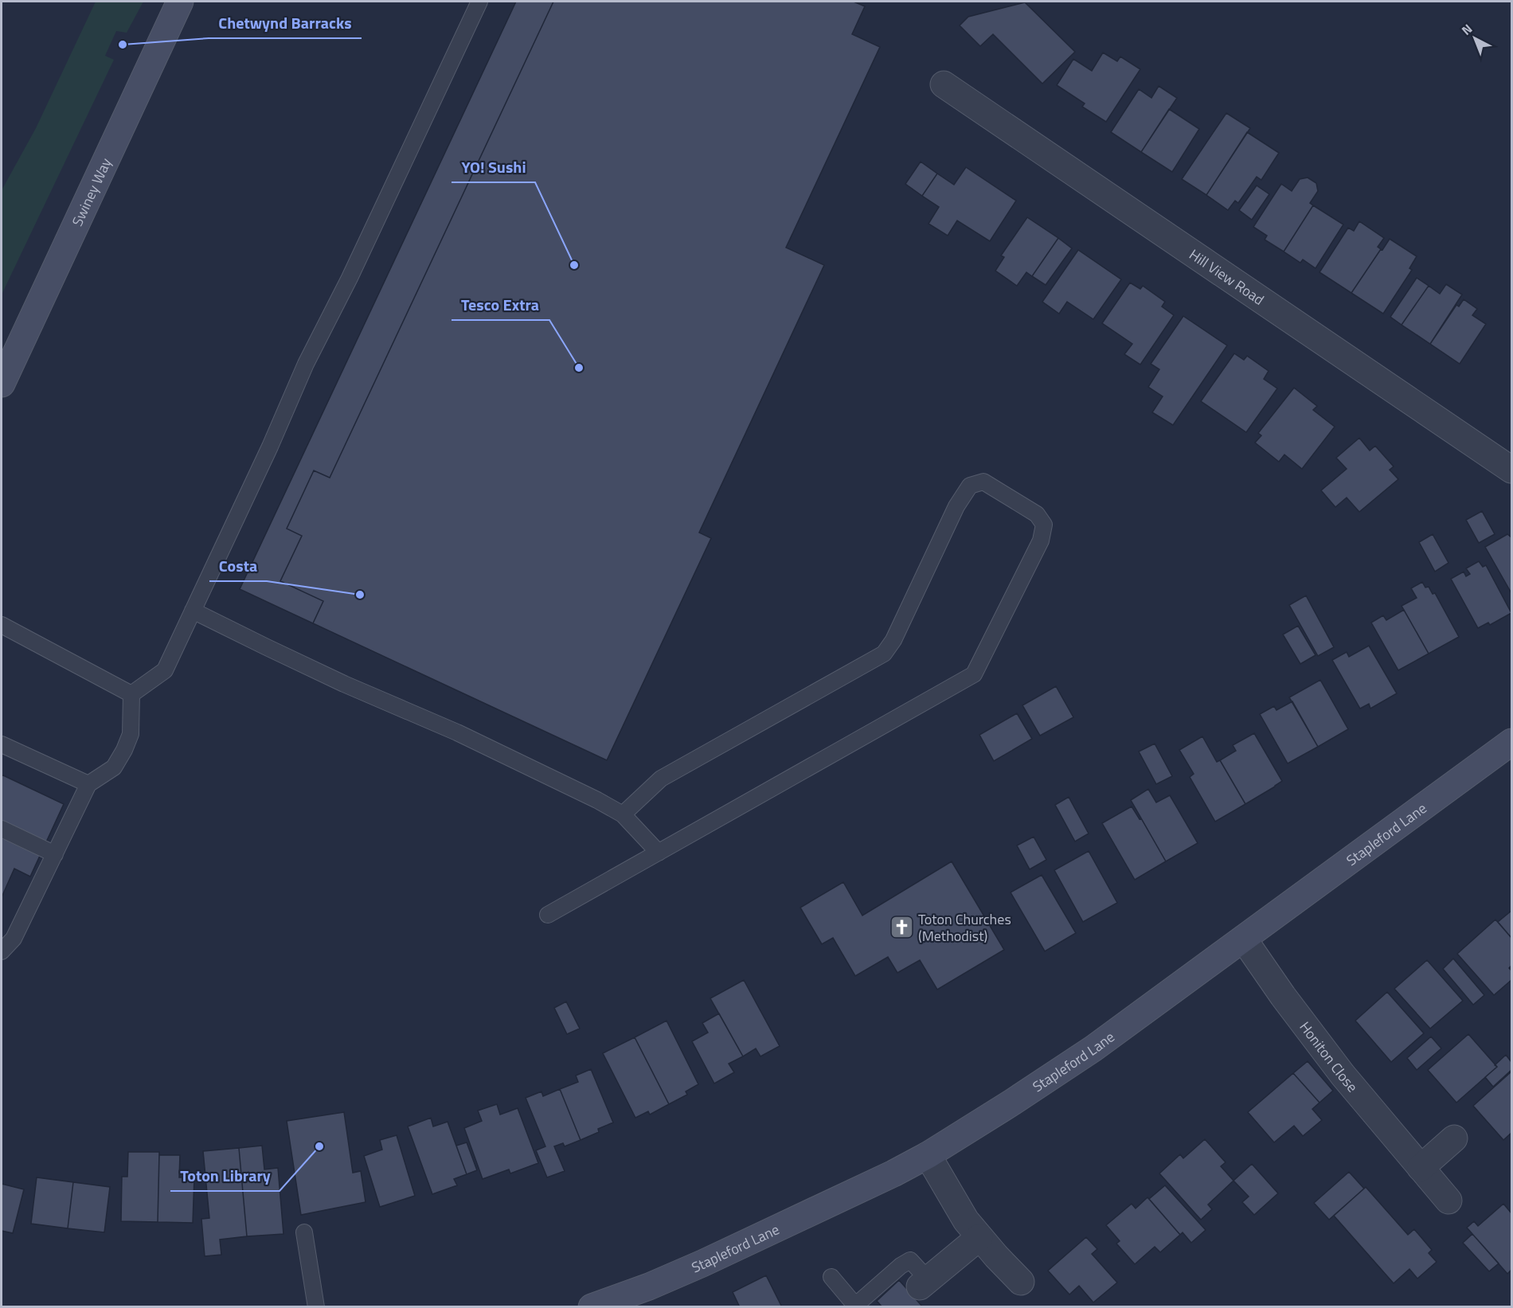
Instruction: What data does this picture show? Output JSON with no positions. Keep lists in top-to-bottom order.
{
  "streets": {
    "main road": ["Swiney Way", "Stapleford Lane"],
    "street": ["Hill View Road", "Honiton Close"]
  },
  "crossings": [
    ["Stapleford Lane", "Honiton Close"]
  ],
  "places": {
    "other": [
      "Chetwynd Barracks",
      "YO! Sushi",
      "Tesco Extra",
      "Costa",
      "Toton Library"
    ],
    "church": ["Toton Churches (Methodist)"]
  },
  "north": "top left"
}
